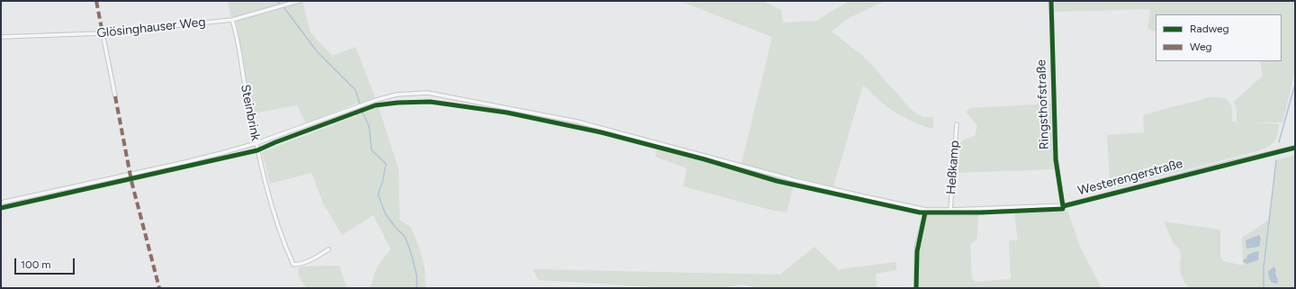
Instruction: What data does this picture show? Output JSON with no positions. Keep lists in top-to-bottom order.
{
  "streets": {
    "street": [
      "Glösinghauser Weg",
      "Ringsthofstraße",
      "Steinbrink",
      "Heßkamp",
      "Westerengerstraße"
    ]
  },
  "crossings": [
    ["Glösinghauser Weg", "Steinbrink"],
    ["Ringsthofstraße", "Westerengerstraße"],
    ["Steinbrink", "Westerengerstraße"],
    ["Heßkamp", "Westerengerstraße"]
  ],
  "legend": ["Radweg", "Weg"],
  "scale_bar": "100 m"
}
